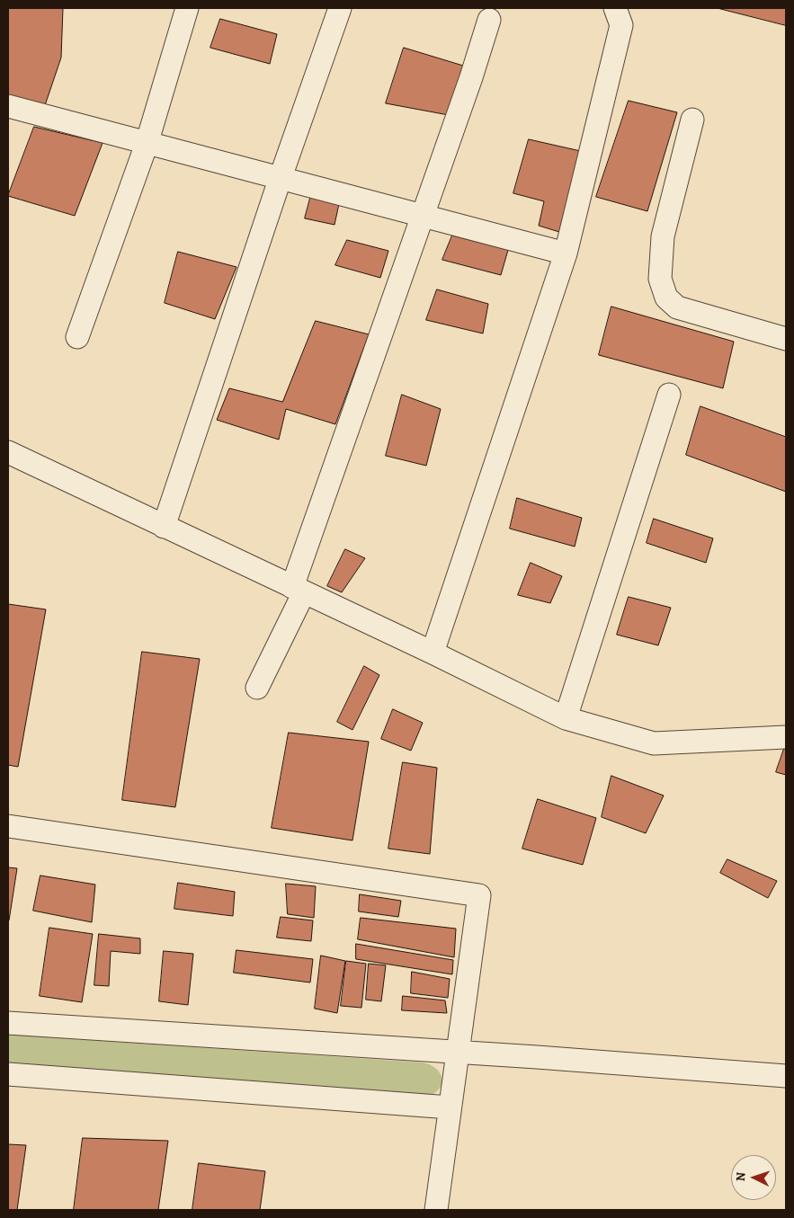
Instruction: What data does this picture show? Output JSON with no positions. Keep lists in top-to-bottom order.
{
  "north": "left"
}
